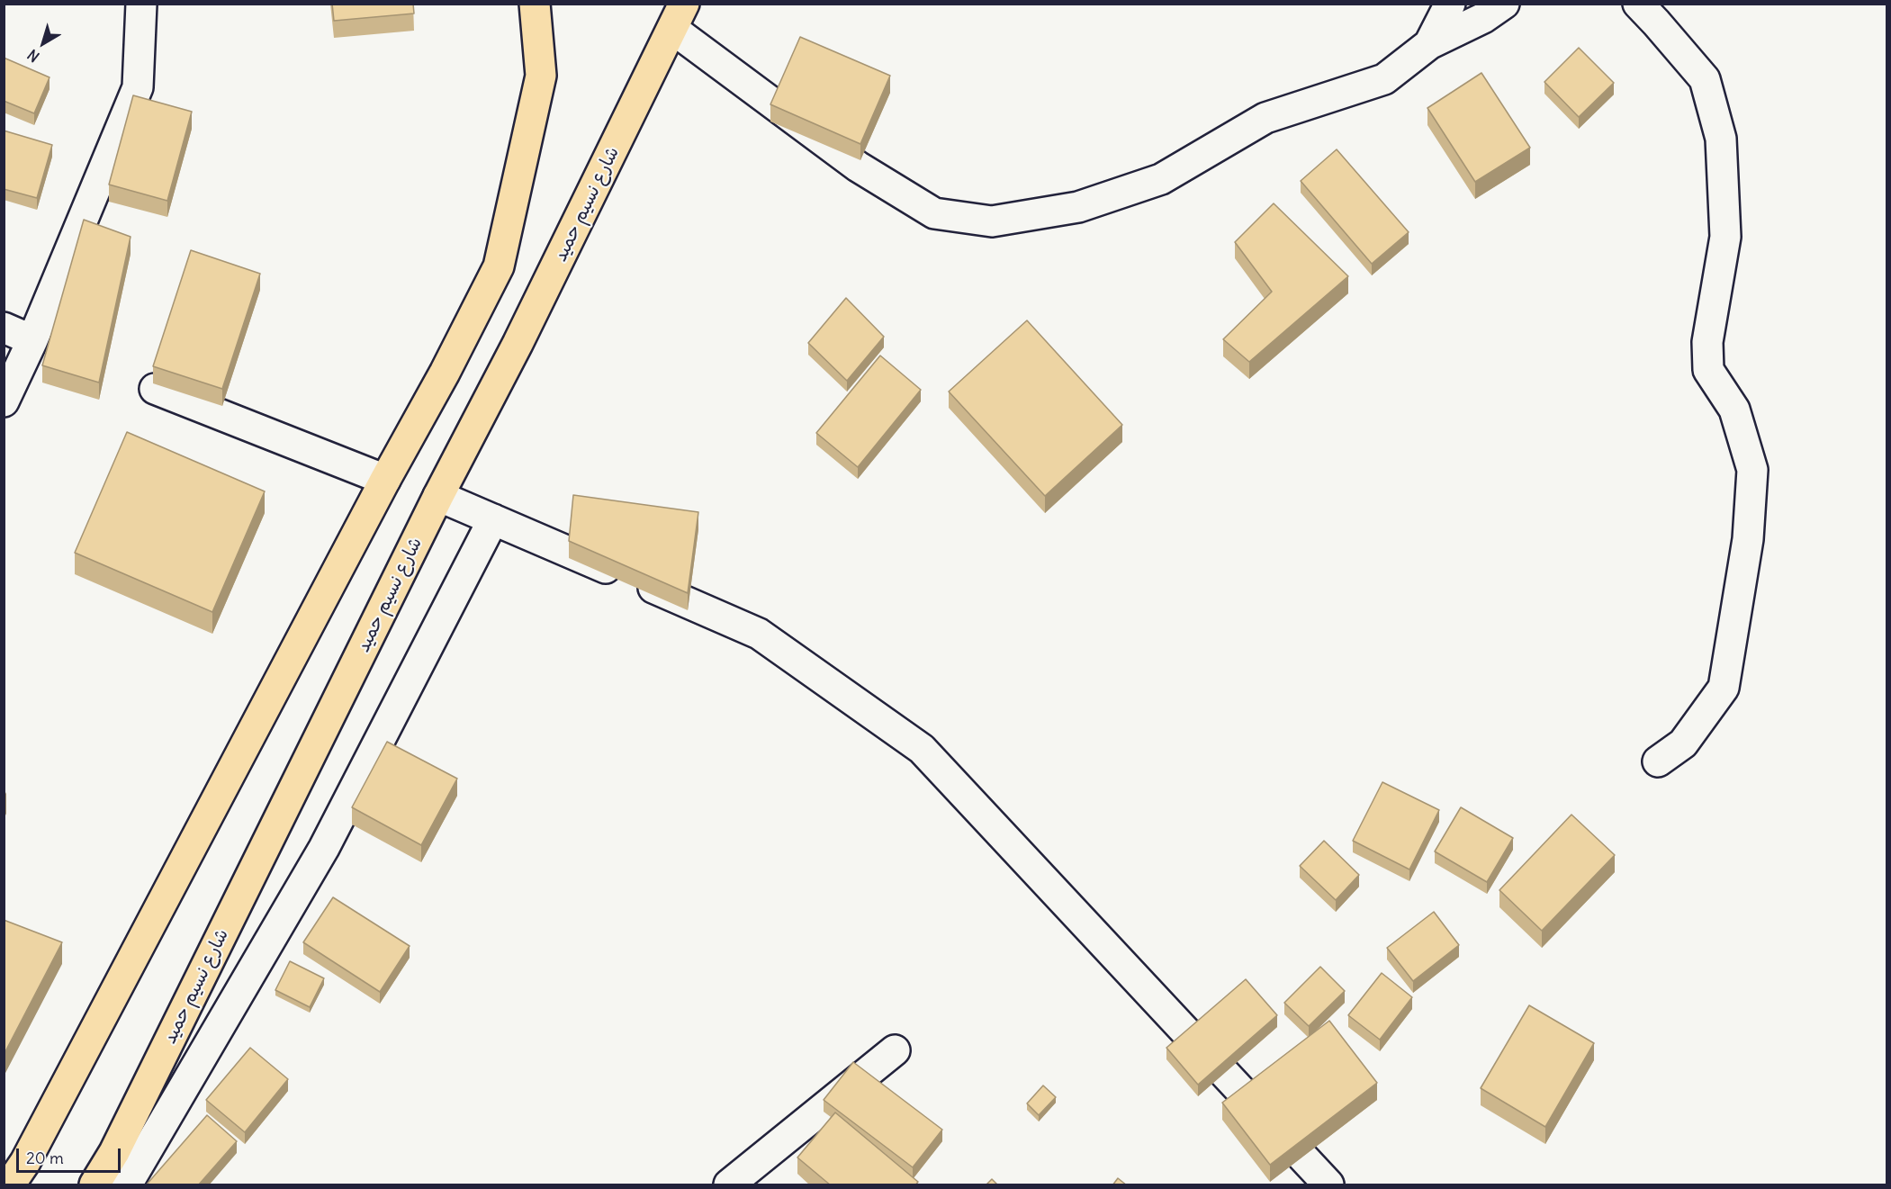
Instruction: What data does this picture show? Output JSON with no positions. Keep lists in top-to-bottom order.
{
  "streets": {
    "main road": ["شارع نسيم حميد"]
  },
  "scale_bar": "20 m",
  "north": "bottom left"
}
